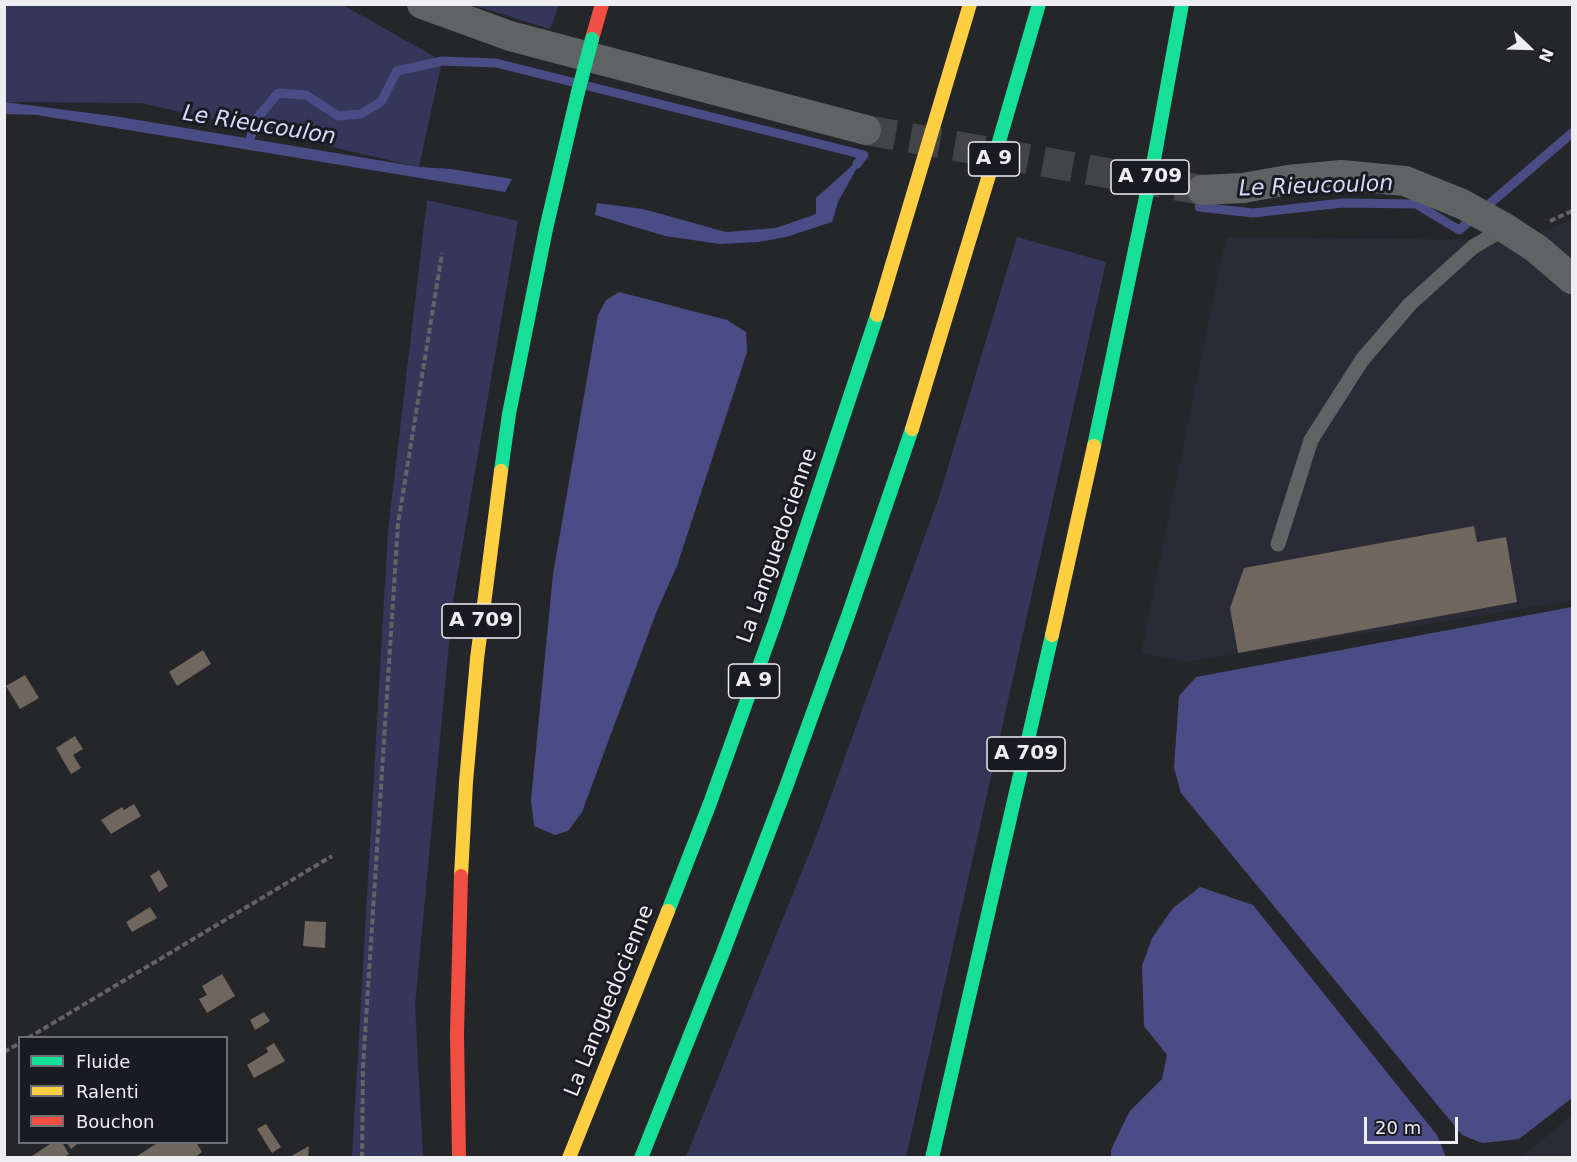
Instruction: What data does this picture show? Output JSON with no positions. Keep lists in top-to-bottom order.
{
  "streets": {
    "highway": ["A 9", "A 709", "La Languedocienne"]
  },
  "water": ["Le Rieucoulon"],
  "legend": ["Fluide", "Ralenti", "Bouchon"],
  "scale_bar": "20 m",
  "north": "bottom right"
}
